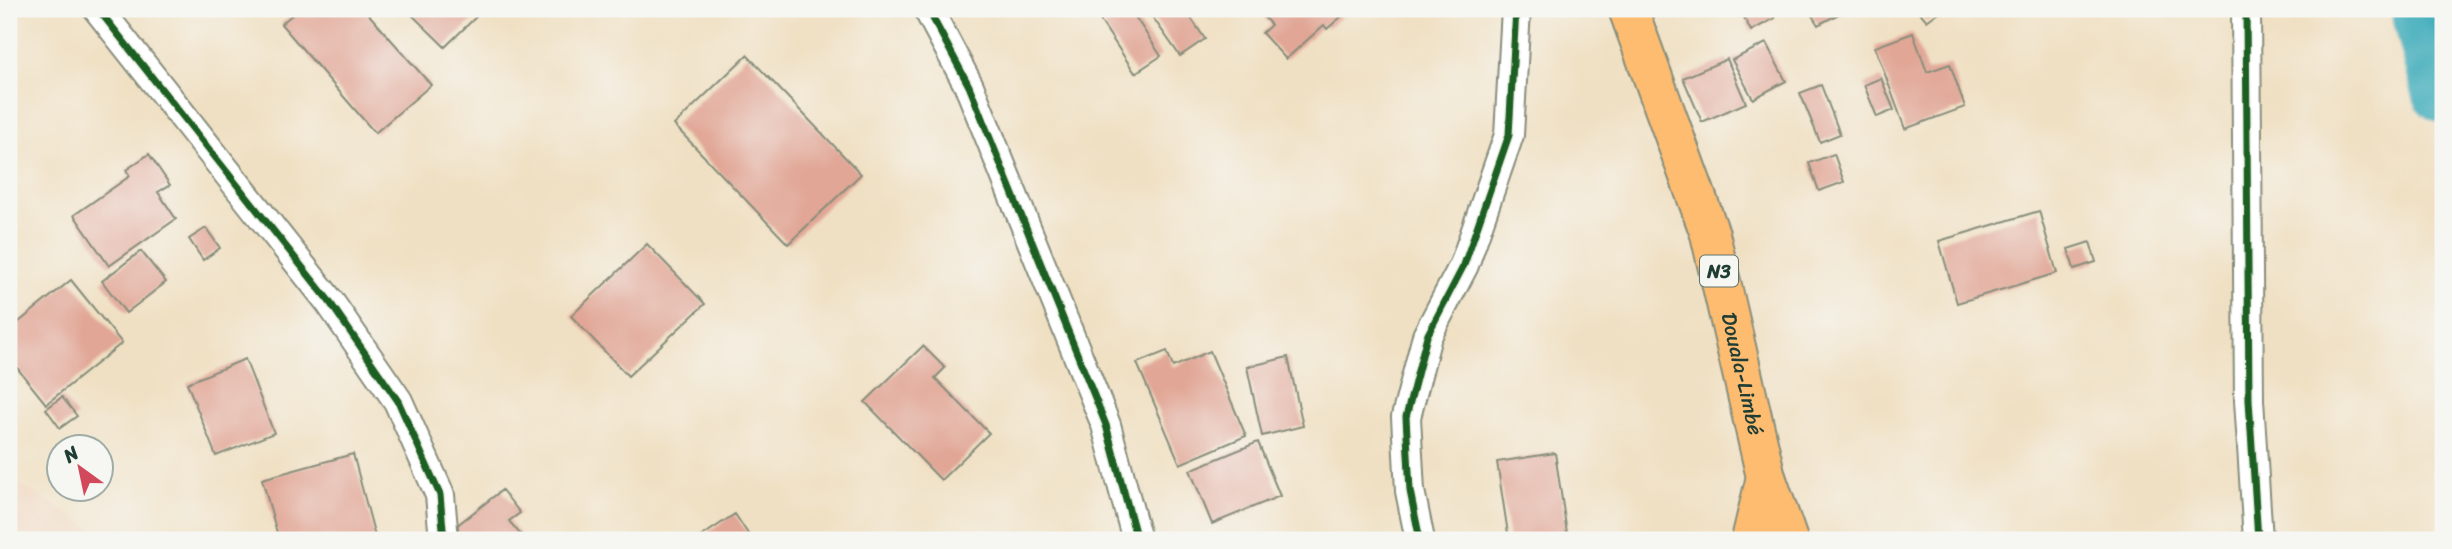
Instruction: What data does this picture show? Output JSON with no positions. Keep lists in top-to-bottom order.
{
  "streets": {
    "highway": ["N3", "Douala-Limbé"]
  },
  "north": "top left"
}
